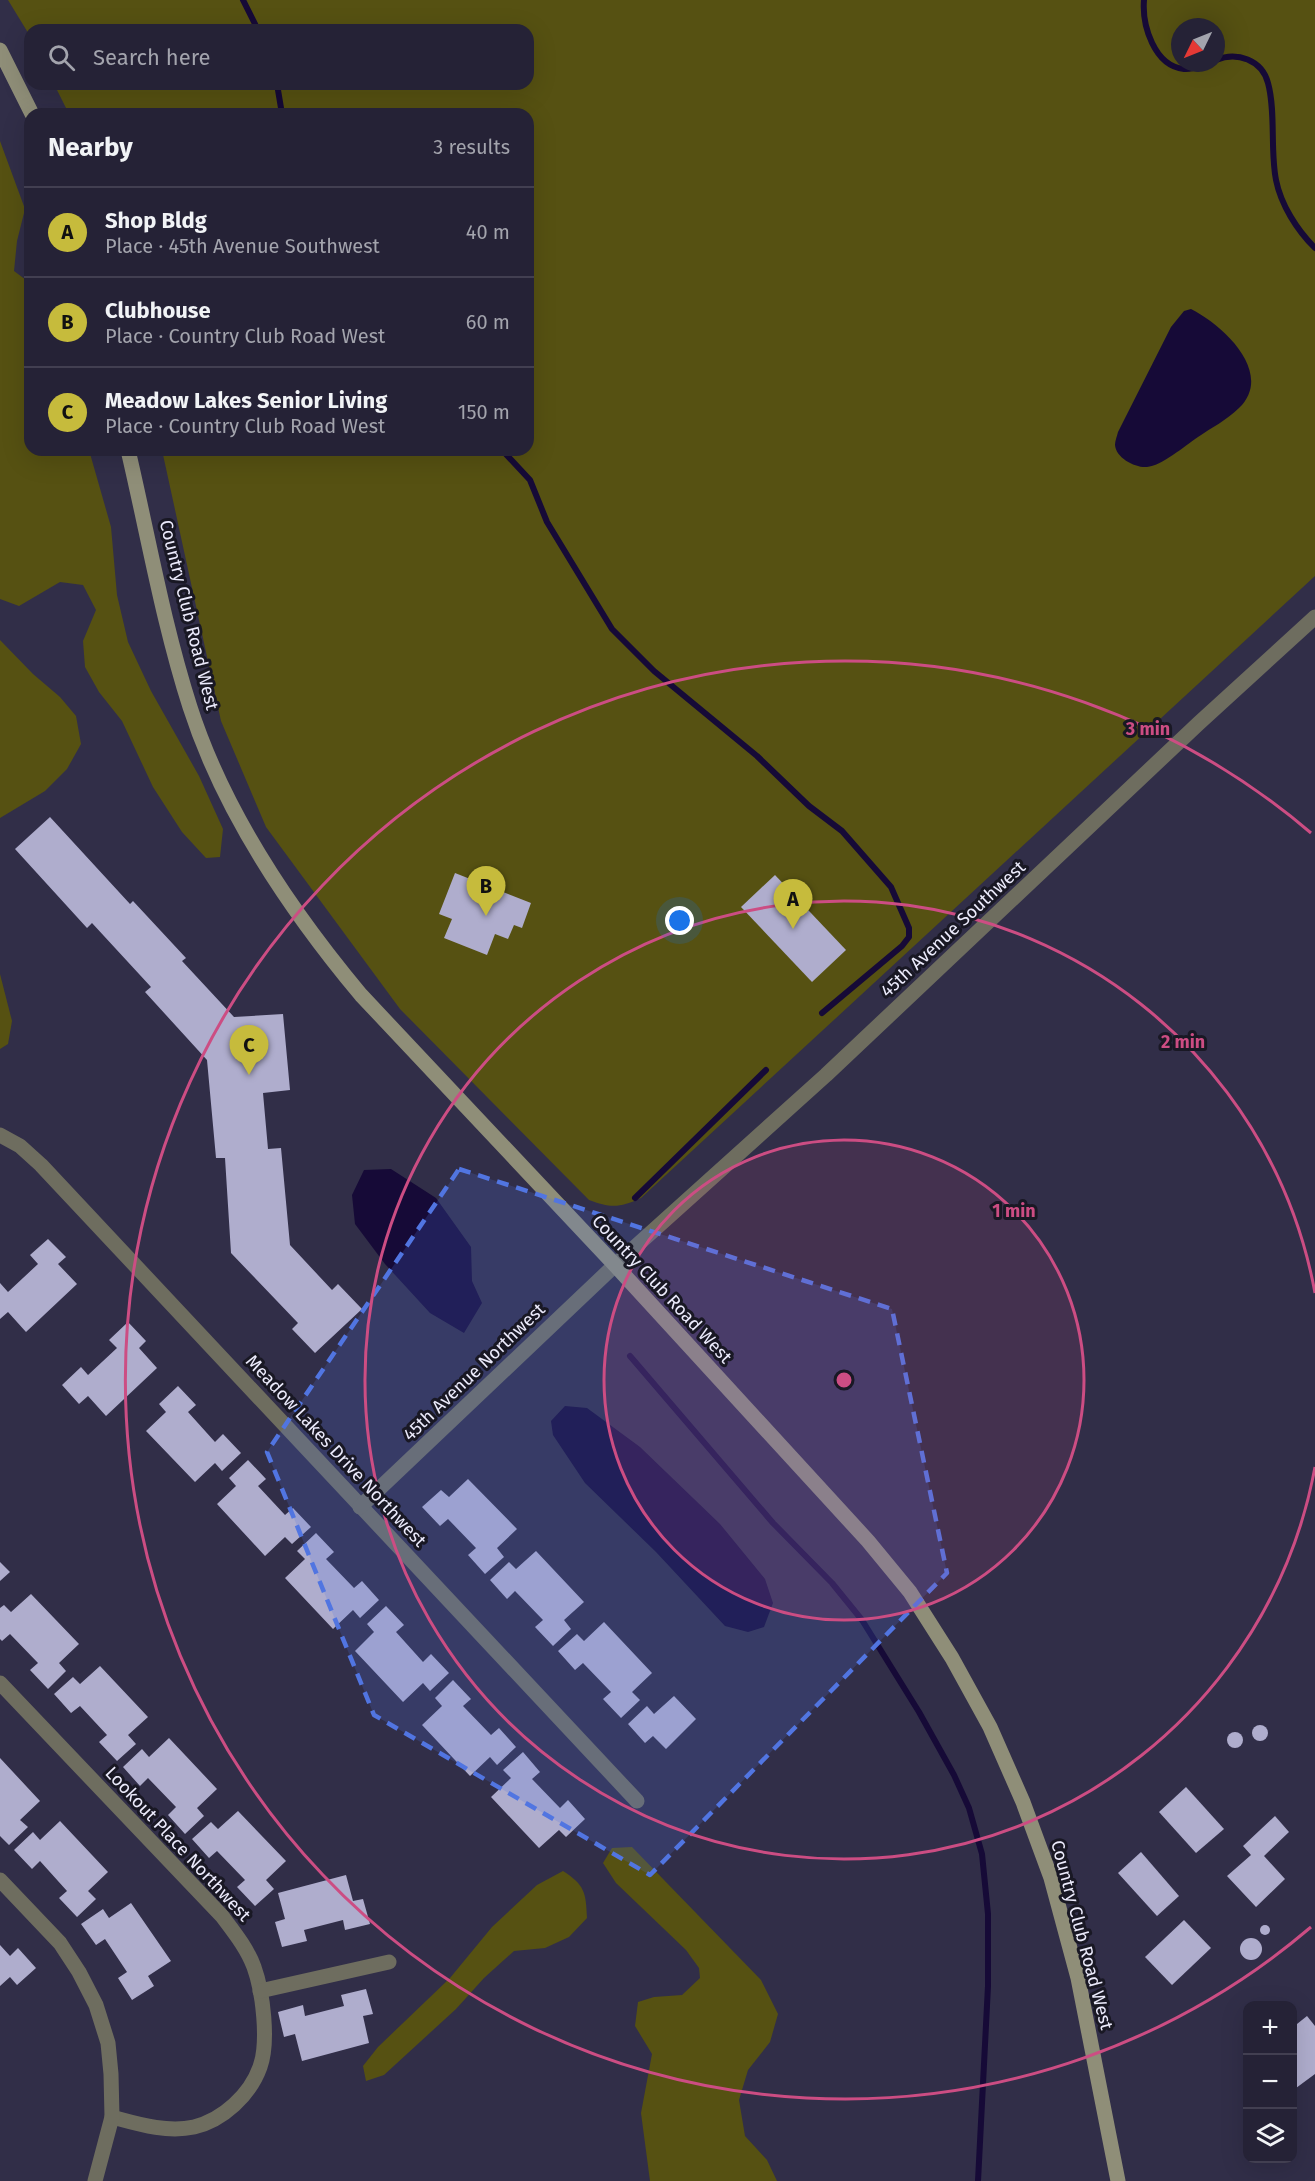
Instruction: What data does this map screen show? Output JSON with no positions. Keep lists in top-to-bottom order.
{
  "streets": {
    "main road": ["Country Club Road West"],
    "street": [
      "45th Avenue Southwest",
      "45th Avenue Northwest",
      "Meadow Lakes Drive Northwest",
      "Lookout Place Northwest"
    ]
  },
  "crossings": [
    ["Country Club Road West", "45th Avenue Southwest"],
    ["Country Club Road West", "45th Avenue Northwest"],
    ["45th Avenue Southwest", "45th Avenue Northwest"],
    ["45th Avenue Northwest", "Meadow Lakes Drive Northwest"]
  ],
  "north": "bottom left",
  "page": {
    "search": "Search here",
    "heading": ["Nearby", "3 results"],
    "list": [
      {
        "mark": "A",
        "name": "Shop Bldg",
        "note": "Place · 45th Avenue Southwest",
        "value": "40 m"
      },
      {
        "mark": "B",
        "name": "Clubhouse",
        "note": "Place · Country Club Road West",
        "value": "60 m"
      },
      {
        "mark": "C",
        "name": "Meadow Lakes Senior Living",
        "note": "Place · Country Club Road West",
        "value": "150 m"
      }
    ],
    "pins": ["B", "A", "C"],
    "map_buttons": ["+", "−"]
  },
  "rings": ["3 min", "2 min", "1 min"]
}
